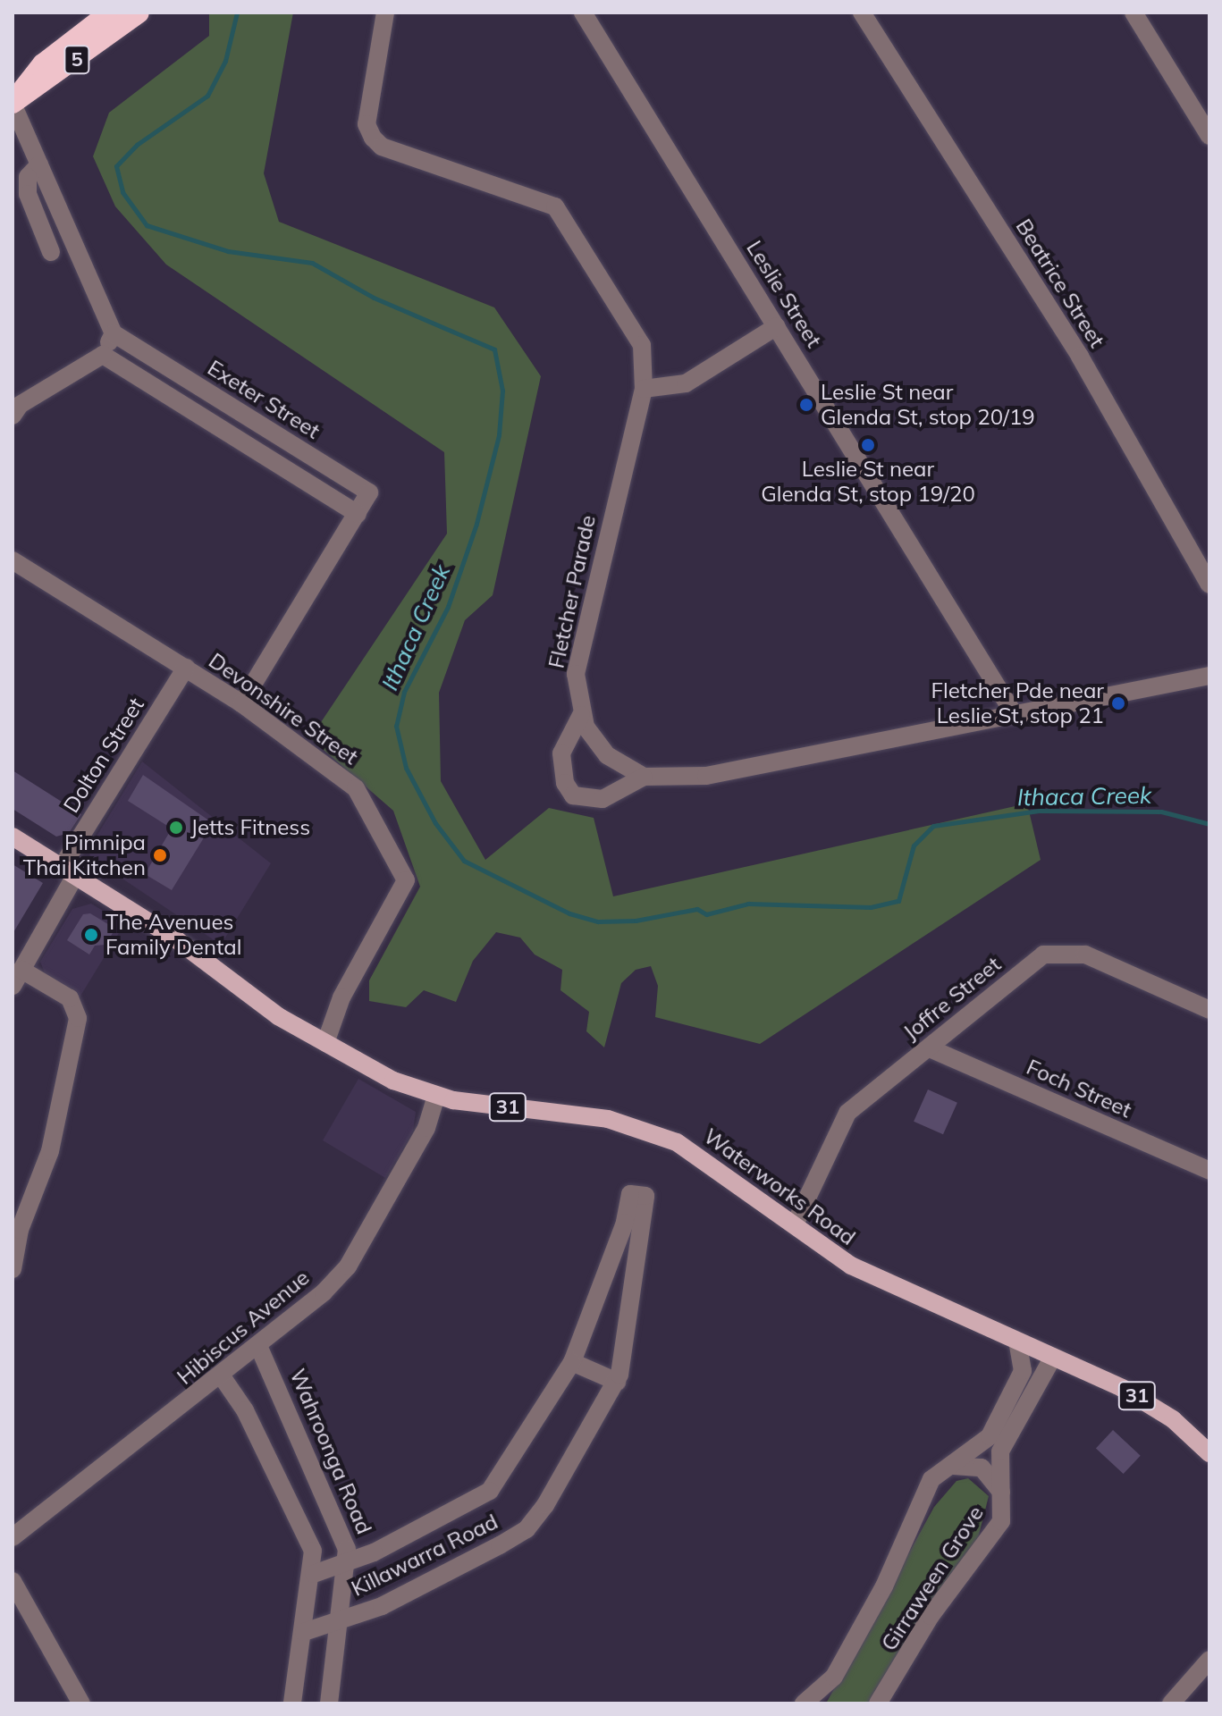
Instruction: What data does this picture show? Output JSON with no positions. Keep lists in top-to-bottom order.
{
  "streets": {
    "highway": ["5"],
    "main road": ["31", "Waterworks Road"],
    "street": [
      "Beatrice Street",
      "Leslie Street",
      "Exeter Street",
      "Fletcher Parade",
      "Devonshire Street",
      "Dolton Street",
      "Joffre Street",
      "Foch Street",
      "Hibiscus Avenue",
      "Wahroonga Road",
      "Killawarra Road",
      "Girraween Grove"
    ]
  },
  "crossings": [
    ["Exeter Street", "Devonshire Street"],
    ["Devonshire Street", "Dolton Street"],
    ["Devonshire Street", "Waterworks Road"],
    ["Dolton Street", "Waterworks Road"],
    ["Joffre Street", "Foch Street"],
    ["Joffre Street", "Waterworks Road"],
    ["Waterworks Road", "Hibiscus Avenue"],
    ["Waterworks Road", "Girraween Grove"],
    ["Hibiscus Avenue", "Wahroonga Road"],
    ["Wahroonga Road", "Killawarra Road"]
  ],
  "water": ["Ithaca Creek"],
  "places": [
    "Leslie St near Glenda St, stop 20/19",
    "Leslie St near Glenda St, stop 19/20",
    "Fletcher Pde near Leslie St, stop 21",
    "Jetts Fitness",
    "Pimnipa Thai Kitchen",
    "The Avenues Family Dental"
  ]
}
